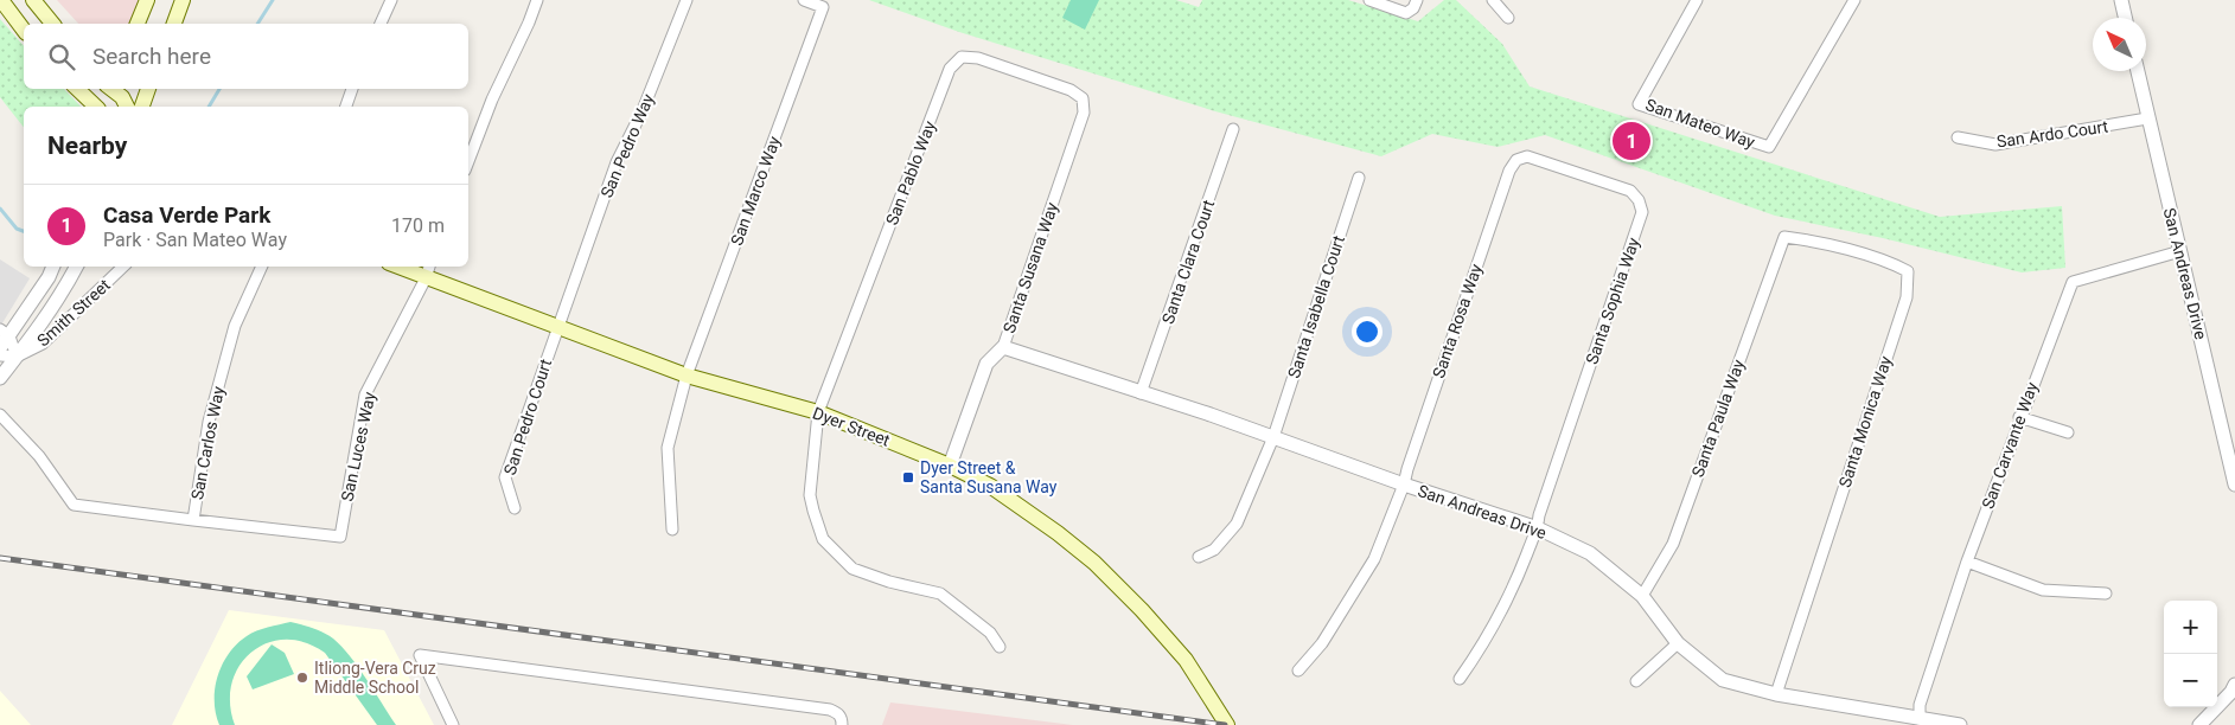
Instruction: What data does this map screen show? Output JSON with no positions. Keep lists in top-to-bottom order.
{
  "streets": {
    "main road": ["Dyer Street"],
    "street": [
      "San Mateo Way",
      "San Ardo Court",
      "San Pedro Way",
      "San Pablo Way",
      "San Marco Way",
      "Santa Clara Court",
      "Santa Susana Way",
      "San Andreas Drive",
      "Santa Sophia Way",
      "Santa Isabella Court",
      "Smith Street",
      "Santa Rosa Way",
      "San Pedro Court",
      "Santa Paula Way",
      "Santa Monica Way",
      "San Carlos Way",
      "San Carvante Way",
      "San Luces Way"
    ]
  },
  "crossings": [
    ["San Ardo Court", "San Andreas Drive"],
    ["San Pedro Way", "San Pedro Court"],
    ["San Pedro Way", "Dyer Street"],
    ["San Pablo Way", "Santa Susana Way"],
    ["San Pablo Way", "Dyer Street"],
    ["San Marco Way", "Dyer Street"],
    ["Santa Clara Court", "San Andreas Drive"],
    ["Santa Susana Way", "San Andreas Drive"],
    ["Santa Susana Way", "Dyer Street"],
    ["San Andreas Drive", "Santa Sophia Way"],
    ["San Andreas Drive", "Santa Isabella Court"],
    ["San Andreas Drive", "Santa Rosa Way"],
    ["San Andreas Drive", "Santa Paula Way"],
    ["San Andreas Drive", "Santa Monica Way"],
    ["San Andreas Drive", "San Carvante Way"],
    ["Santa Sophia Way", "Santa Rosa Way"],
    ["San Pedro Court", "Dyer Street"],
    ["Santa Paula Way", "Santa Monica Way"],
    ["Dyer Street", "San Luces Way"],
    ["San Carlos Way", "San Luces Way"]
  ],
  "places": {
    "transit": ["Dyer Street & Santa Susana Way"],
    "other": ["Itliong-Vera Cruz Middle School"]
  },
  "north": "top left",
  "page": {
    "search": "Search here",
    "heading": "Nearby",
    "pins": "1",
    "list": [
      {
        "mark": "1",
        "name": "Casa Verde Park",
        "note": "Park · San Mateo Way",
        "value": "170 m"
      }
    ],
    "map_buttons": ["+", "−"]
  }
}
